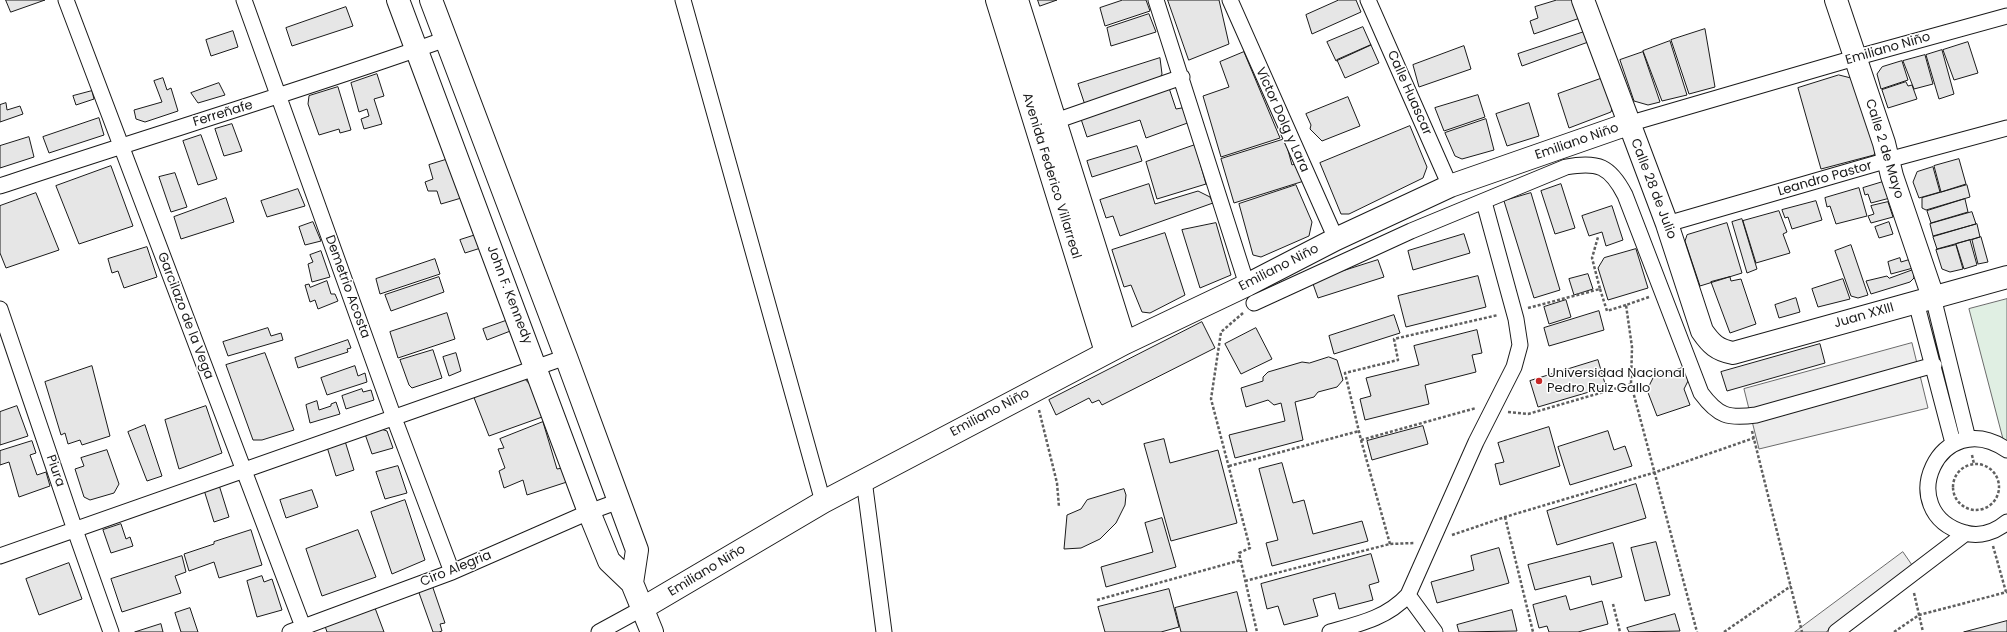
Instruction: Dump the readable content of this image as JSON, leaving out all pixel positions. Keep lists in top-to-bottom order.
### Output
{
  "streets": {
    "street": [
      "Emiliano Niño",
      "Calle Huascar",
      "Ferreñafe",
      "Víctor Dolg y Lara",
      "Calle 2 de Mayo",
      "Avenida Federico Villarreal",
      "Leandro Pastor",
      "Calle 28 de Julio",
      "Demetrio Acosta",
      "John F. Kennedy",
      "Garcilazo de la Vega",
      "Juan XXIII",
      "Piura",
      "Ciro Alegria"
    ]
  },
  "crossings": [
    ["Emiliano Niño", "Calle Huascar"],
    ["Emiliano Niño", "Víctor Dolg y Lara"],
    ["Emiliano Niño", "Calle 2 de Mayo"],
    ["Emiliano Niño", "Avenida Federico Villarreal"],
    ["Emiliano Niño", "Calle 28 de Julio"],
    ["Emiliano Niño", "John F. Kennedy"],
    ["Ferreñafe", "Demetrio Acosta"],
    ["Ferreñafe", "John F. Kennedy"],
    ["Ferreñafe", "Garcilazo de la Vega"],
    ["Calle 2 de Mayo", "Leandro Pastor"],
    ["Calle 2 de Mayo", "Juan XXIII"],
    ["Leandro Pastor", "Calle 28 de Julio"],
    ["Calle 28 de Julio", "Juan XXIII"],
    ["Demetrio Acosta", "Ciro Alegria"],
    ["John F. Kennedy", "Ciro Alegria"],
    ["Garcilazo de la Vega", "Ciro Alegria"]
  ],
  "places": ["Universidad Nacional Pedro Ruiz Gallo"]
}
